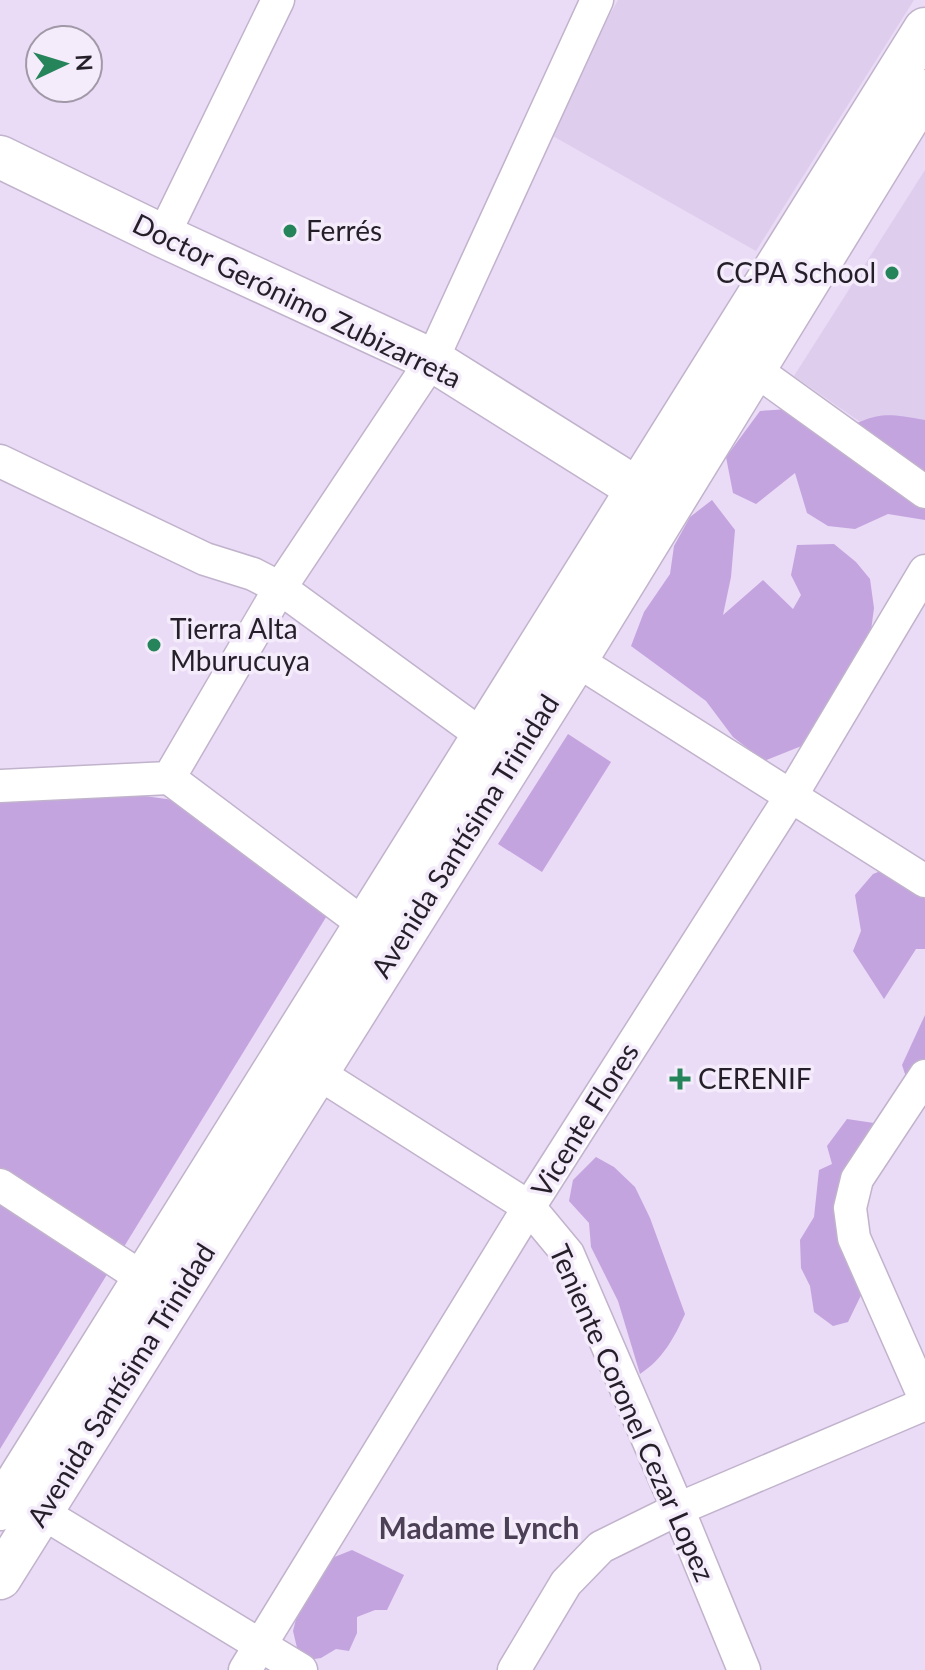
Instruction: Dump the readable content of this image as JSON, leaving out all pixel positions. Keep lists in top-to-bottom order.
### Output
{
  "streets": {
    "main road": ["Doctor Gerónimo Zubizarreta", "Avenida Santísima Trinidad"],
    "street": ["Vicente Flores", "Teniente Coronel Cezar Lopez"]
  },
  "crossings": [
    ["Doctor Gerónimo Zubizarreta", "Avenida Santísima Trinidad"],
    ["Avenida Santísima Trinidad", "Teniente Coronel Cezar Lopez"],
    ["Vicente Flores", "Teniente Coronel Cezar Lopez"]
  ],
  "districts": ["Madame Lynch"],
  "places": {
    "other": ["Ferrés", "CCPA School", "Tierra Alta Mburucuya"],
    "health": ["CERENIF"]
  },
  "north": "right"
}
